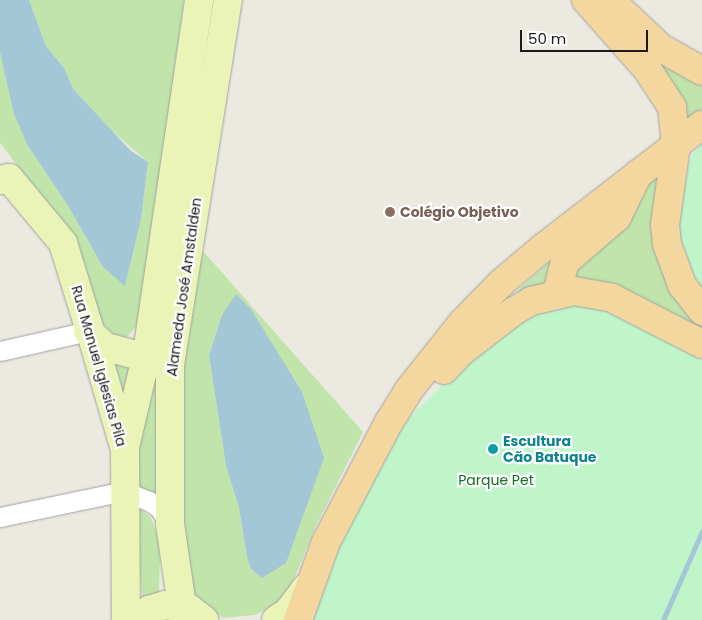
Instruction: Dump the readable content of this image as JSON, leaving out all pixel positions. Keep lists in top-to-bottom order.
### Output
{
  "streets": {
    "street": ["Alameda José Amstalden", "Rua Manuel Iglesias Pila"]
  },
  "crossings": [
    ["Alameda José Amstalden", "Rua Manuel Iglesias Pila"]
  ],
  "parks": ["Parque Pet"],
  "places": ["Colégio Objetivo", "Escultura Cão Batuque"],
  "scale_bar": "50 m"
}
